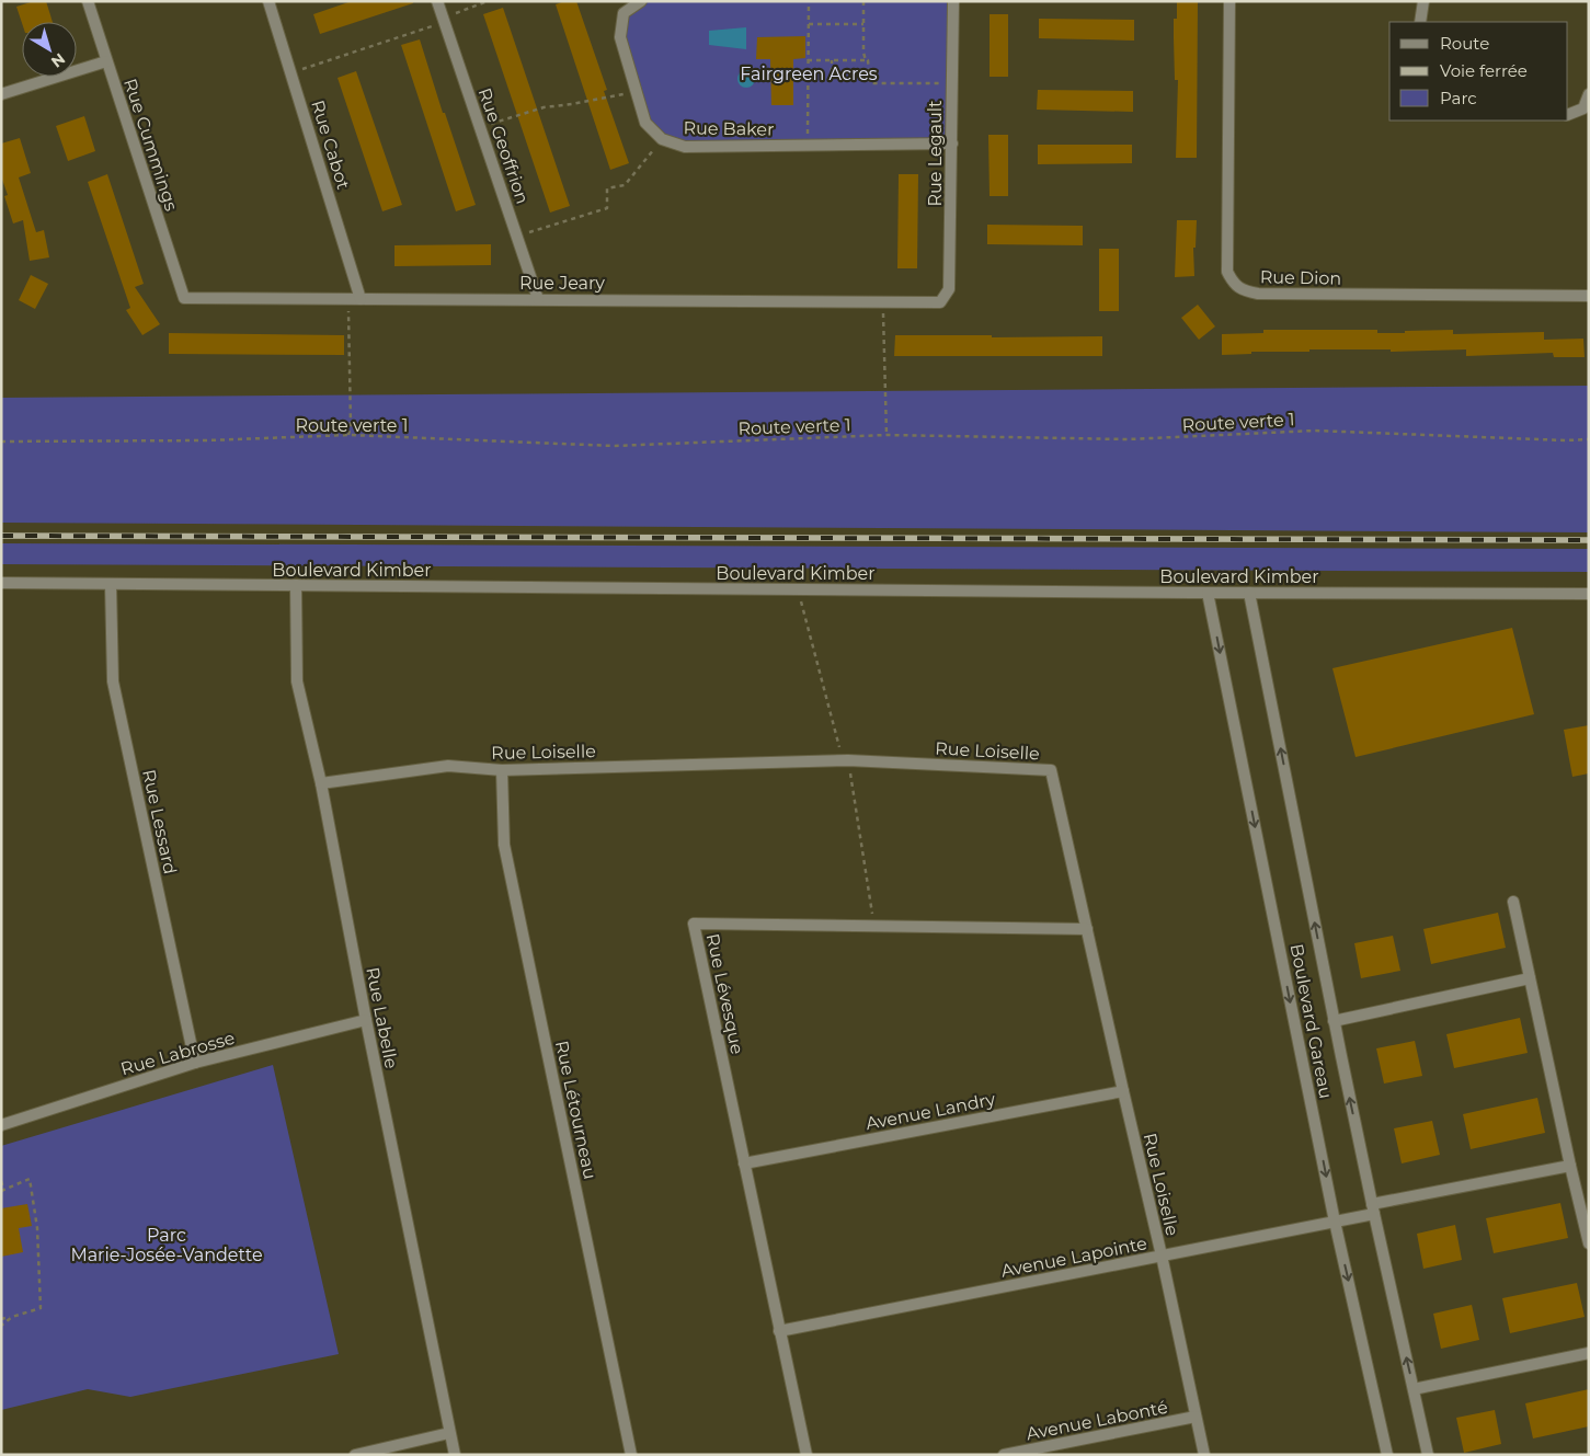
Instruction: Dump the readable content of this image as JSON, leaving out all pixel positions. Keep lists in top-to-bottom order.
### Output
{
  "streets": {
    "street": [
      "Rue Baker",
      "Rue Cummings",
      "Rue Cabot",
      "Rue Geoffrion",
      "Rue Legault",
      "Rue Dion",
      "Rue Jeary",
      "Boulevard Kimber",
      "Rue Loiselle",
      "Rue Lessard",
      "Rue Lévesque",
      "Rue Labelle",
      "Boulevard Gareau",
      "Rue Labrosse",
      "Rue Létourneau",
      "Avenue Landry",
      "Avenue Lapointe",
      "Avenue Labonté"
    ],
    "path": ["Route verte 1"]
  },
  "crossings": [
    ["Rue Baker", "Rue Legault"],
    ["Rue Cummings", "Rue Jeary"],
    ["Rue Cabot", "Rue Jeary"],
    ["Rue Geoffrion", "Rue Jeary"],
    ["Rue Legault", "Rue Jeary"],
    ["Boulevard Kimber", "Rue Lessard"],
    ["Boulevard Kimber", "Rue Labelle"],
    ["Boulevard Kimber", "Boulevard Gareau"],
    ["Rue Loiselle", "Rue Lévesque"],
    ["Rue Loiselle", "Rue Labelle"],
    ["Rue Loiselle", "Rue Létourneau"],
    ["Rue Loiselle", "Avenue Landry"],
    ["Rue Loiselle", "Avenue Lapointe"],
    ["Rue Loiselle", "Avenue Labonté"],
    ["Rue Lessard", "Rue Labrosse"],
    ["Rue Lévesque", "Avenue Landry"],
    ["Rue Lévesque", "Avenue Lapointe"],
    ["Rue Labelle", "Rue Labrosse"],
    ["Boulevard Gareau", "Avenue Lapointe"]
  ],
  "parks": ["Fairgreen Acres", "Parc Marie-Josée-Vandette"],
  "legend": ["Route", "Voie ferrée", "Parc"],
  "north": "bottom right"
}
